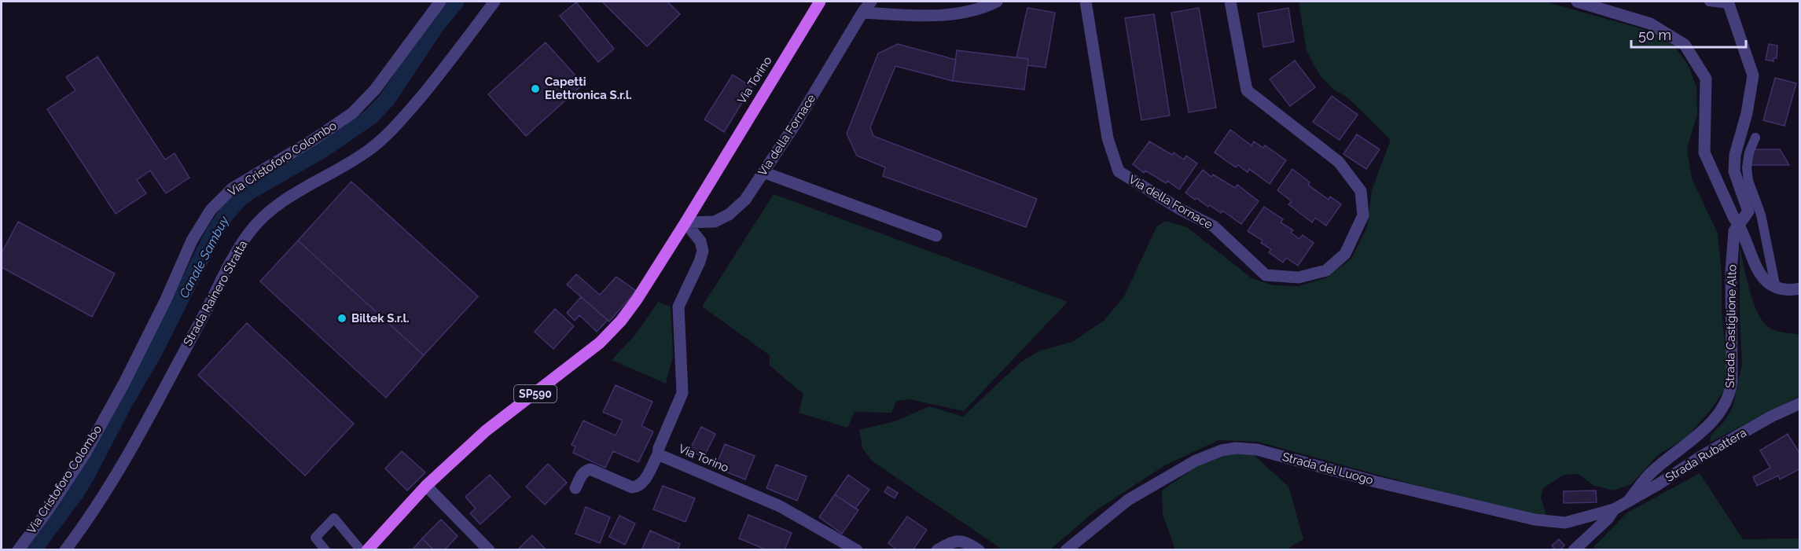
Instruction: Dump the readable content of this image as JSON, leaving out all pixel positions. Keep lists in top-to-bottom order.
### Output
{
  "streets": {
    "main road": ["Via Torino", "SP590"],
    "street": [
      "Via della Fornace",
      "Via Cristoforo Colombo",
      "Strada Rainero Stratta",
      "Strada Castiglione Alto",
      "Strada Rubattera",
      "Strada del Luogo"
    ]
  },
  "crossings": [
    ["Via Torino", "Via della Fornace"],
    ["Strada Castiglione Alto", "Strada Rubattera"],
    ["Strada Rubattera", "Strada del Luogo"]
  ],
  "water": ["Canale Sambuy"],
  "places": ["Capetti Elettronica S.r.l.", "Biltek S.r.l."],
  "scale_bar": "50 m"
}
